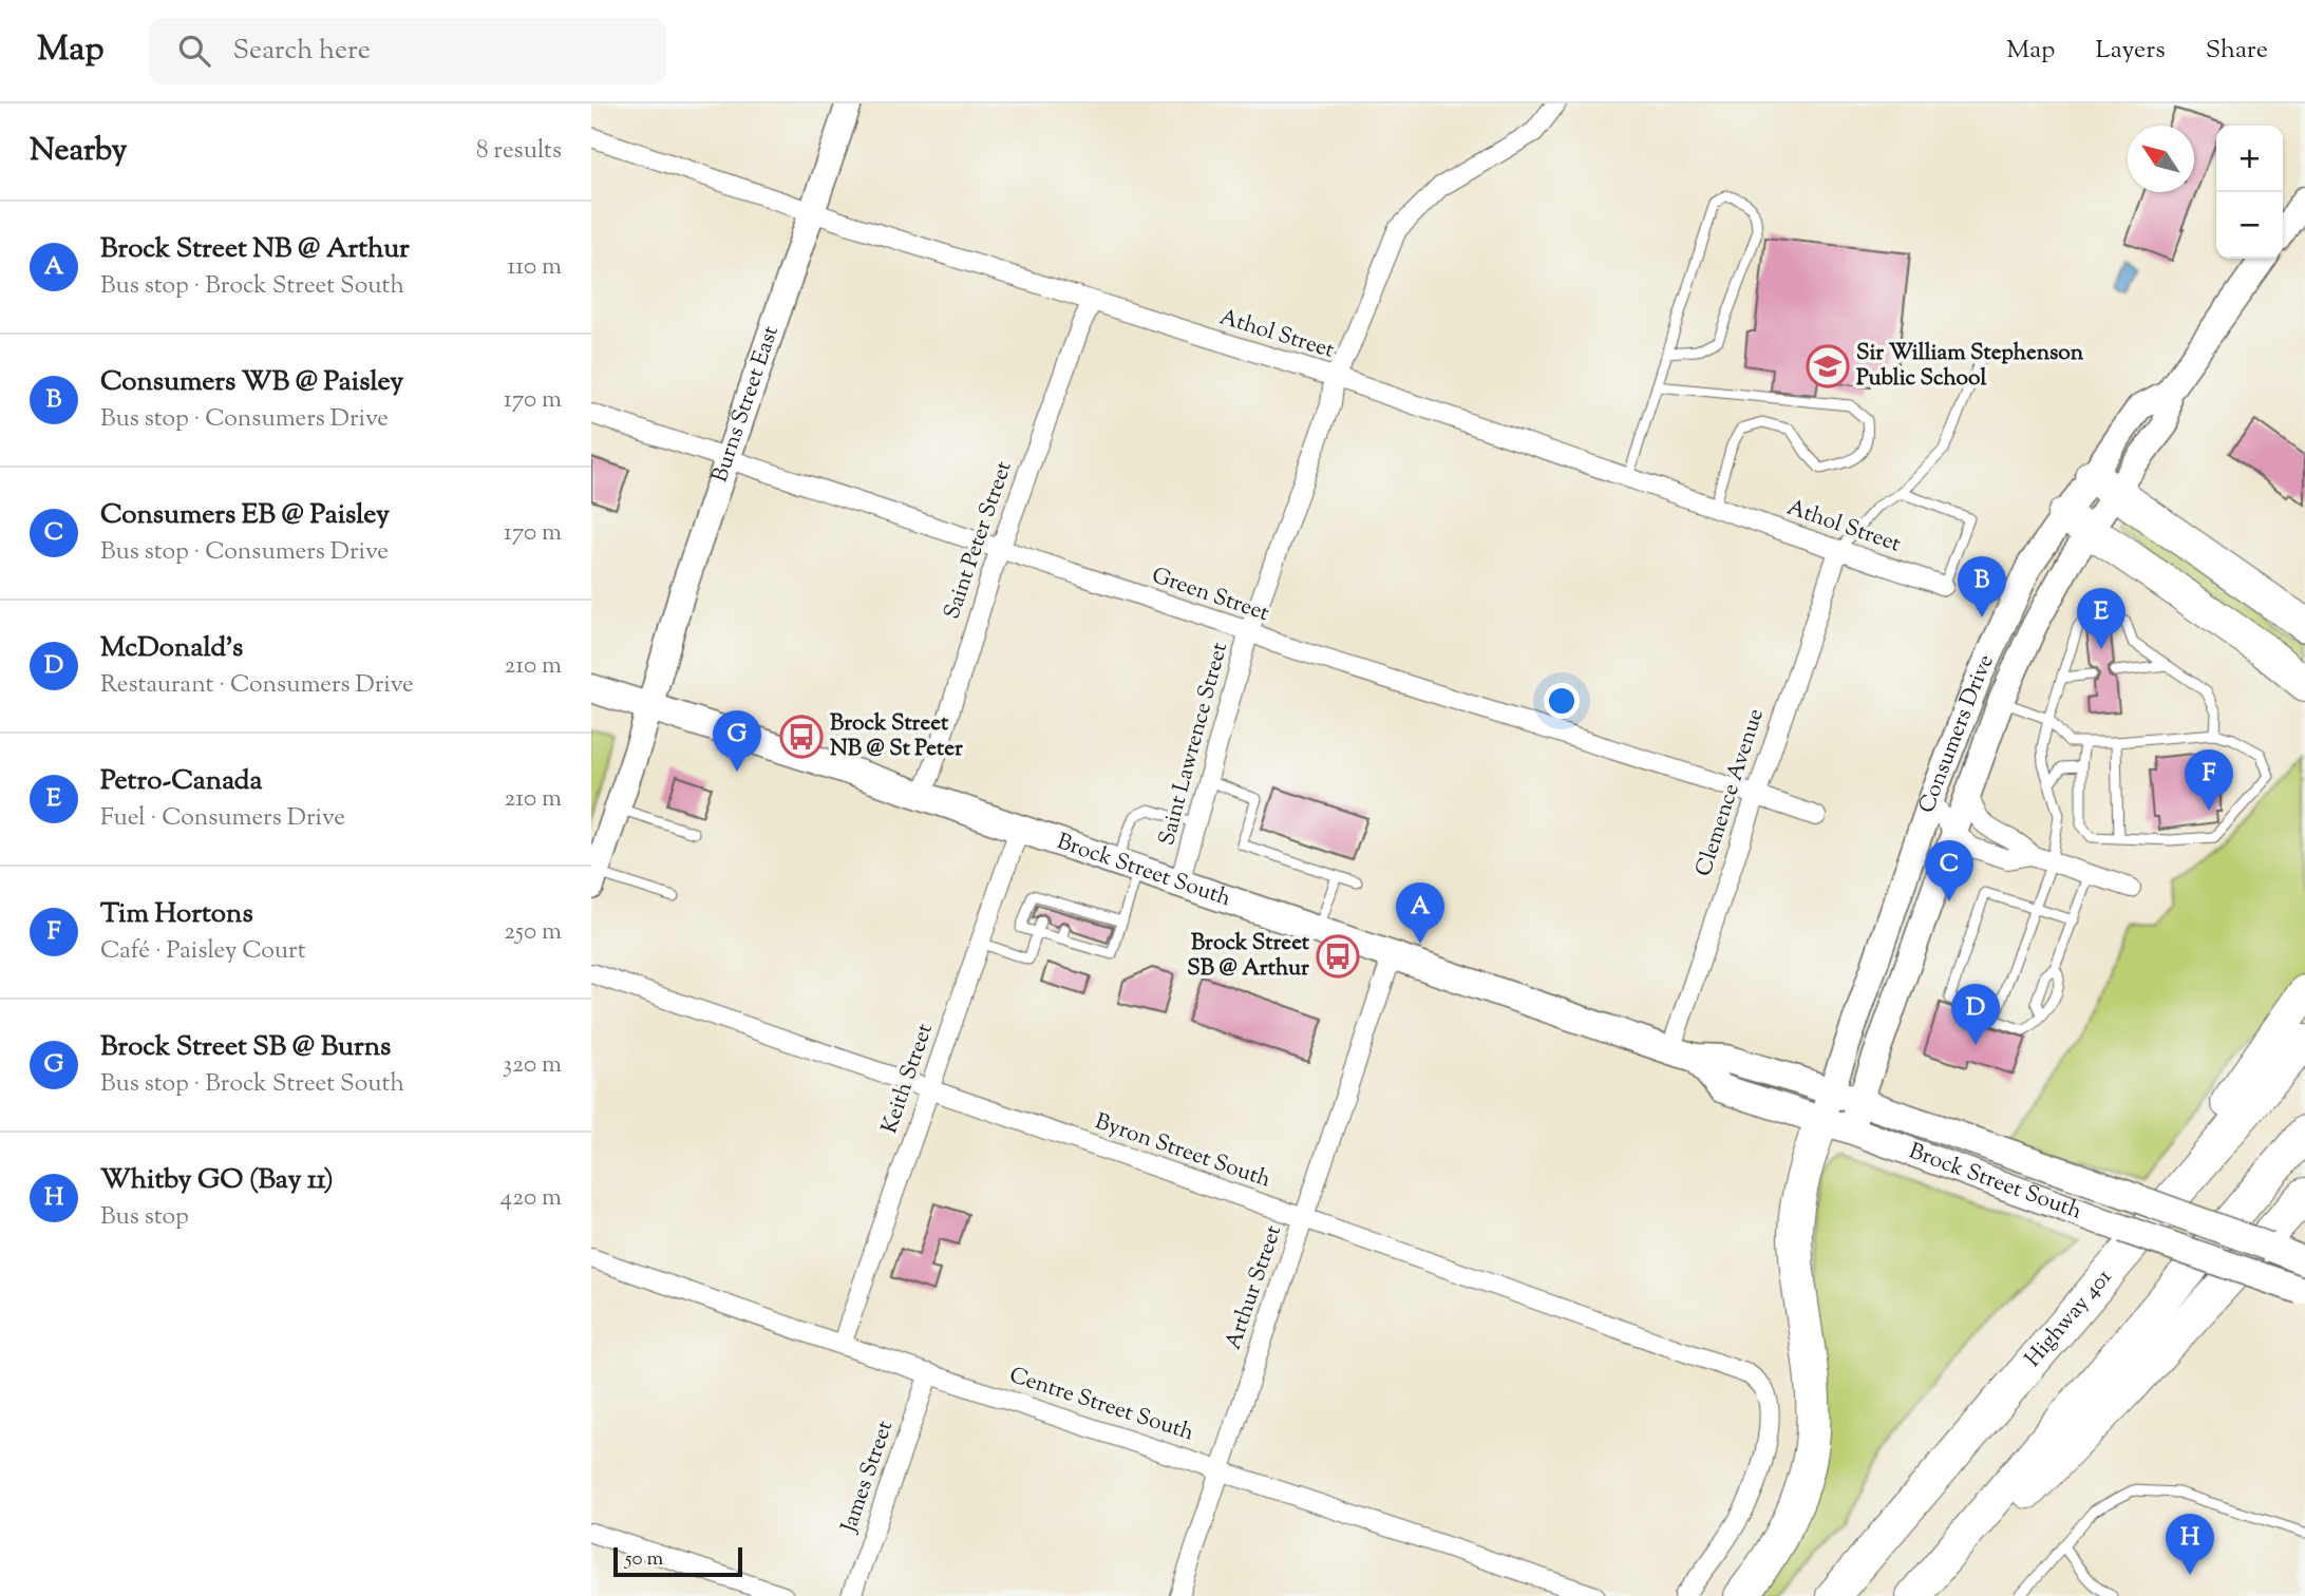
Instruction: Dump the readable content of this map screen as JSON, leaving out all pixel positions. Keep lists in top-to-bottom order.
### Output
{
  "streets": {
    "highway": ["Highway 401"],
    "main road": ["Burns Street East", "Consumers Drive", "Brock Street South"],
    "street": [
      "Athol Street",
      "Saint Peter Street",
      "Green Street",
      "Saint Lawrence Street",
      "Clemence Avenue",
      "Keith Street",
      "Byron Street South",
      "Arthur Street",
      "Centre Street South",
      "James Street"
    ]
  },
  "crossings": [
    ["Athol Street", "Burns Street East"],
    ["Athol Street", "Saint Peter Street"],
    ["Athol Street", "Saint Lawrence Street"],
    ["Athol Street", "Clemence Avenue"],
    ["Burns Street East", "Green Street"],
    ["Burns Street East", "Brock Street South"],
    ["Saint Peter Street", "Green Street"],
    ["Saint Peter Street", "Brock Street South"],
    ["Green Street", "Saint Lawrence Street"],
    ["Green Street", "Clemence Avenue"],
    ["Consumers Drive", "Brock Street South"],
    ["Saint Lawrence Street", "Brock Street South"],
    ["Clemence Avenue", "Brock Street South"],
    ["Brock Street South", "Keith Street"],
    ["Brock Street South", "Arthur Street"],
    ["Keith Street", "Byron Street South"],
    ["Keith Street", "Centre Street South"],
    ["Byron Street South", "Arthur Street"],
    ["Arthur Street", "Centre Street South"],
    ["Centre Street South", "James Street"]
  ],
  "places": {
    "school or university": ["Sir William Stephenson Public School"],
    "bus stop": ["Brock Street NB @ St Peter", "Brock Street SB @ Arthur"]
  },
  "scale_bar": "50 m",
  "north": "top left",
  "page": {
    "header": "Map",
    "search": "Search here",
    "nav": ["Map", "Layers", "Share"],
    "heading": ["Nearby", "8 results"],
    "map_buttons": ["+", "−"],
    "list": [
      {
        "mark": "A",
        "name": "Brock Street NB @ Arthur",
        "note": "Bus stop · Brock Street South",
        "value": "110 m"
      },
      {
        "mark": "B",
        "name": "Consumers WB @ Paisley",
        "note": "Bus stop · Consumers Drive",
        "value": "170 m"
      },
      {
        "mark": "C",
        "name": "Consumers EB @ Paisley",
        "note": "Bus stop · Consumers Drive",
        "value": "170 m"
      },
      {
        "mark": "D",
        "name": "McDonald's",
        "note": "Restaurant · Consumers Drive",
        "value": "210 m"
      },
      {
        "mark": "E",
        "name": "Petro-Canada",
        "note": "Fuel · Consumers Drive",
        "value": "210 m"
      },
      {
        "mark": "F",
        "name": "Tim Hortons",
        "note": "Café · Paisley Court",
        "value": "250 m"
      },
      {
        "mark": "G",
        "name": "Brock Street SB @ Burns",
        "note": "Bus stop · Brock Street South",
        "value": "320 m"
      },
      {
        "mark": "H",
        "name": "Whitby GO (Bay 11)",
        "note": "Bus stop",
        "value": "420 m"
      }
    ],
    "pins": [
      "B",
      "E",
      "G",
      "F",
      "C",
      "A",
      "D",
      "H"
    ],
    "scale": "50 m"
  }
}
